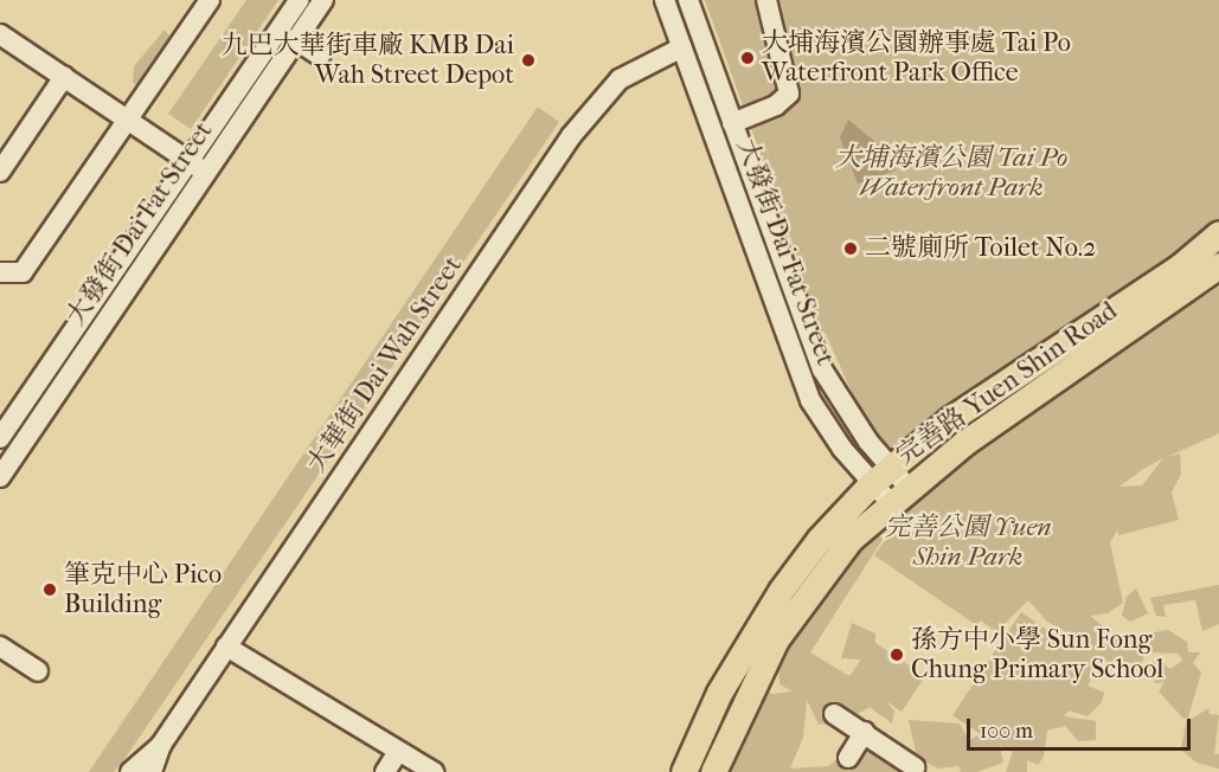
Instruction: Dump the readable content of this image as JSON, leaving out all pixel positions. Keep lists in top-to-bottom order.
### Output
{
  "streets": {
    "main road": ["完善路 Yuen Shin Road"],
    "street": ["大發街 Dai Fat Street", "大華街 Dai Wah Street"]
  },
  "crossings": [
    ["大發街 Dai Fat Street", "大華街 Dai Wah Street"],
    ["大發街 Dai Fat Street", "完善路 Yuen Shin Road"]
  ],
  "parks": ["大埔海濱公園 Tai Po Waterfront Park", "完善公園 Yuen Shin Park"],
  "places": [
    "大埔海濱公園辦事處 Tai Po Waterfront Park Office",
    "九巴大華街車廠 KMB Dai Wah Street Depot",
    "二號廁所 Toilet No.2",
    "筆克中心 Pico Building",
    "孫方中小學 Sun Fong Chung Primary School"
  ],
  "scale_bar": "100 m"
}
